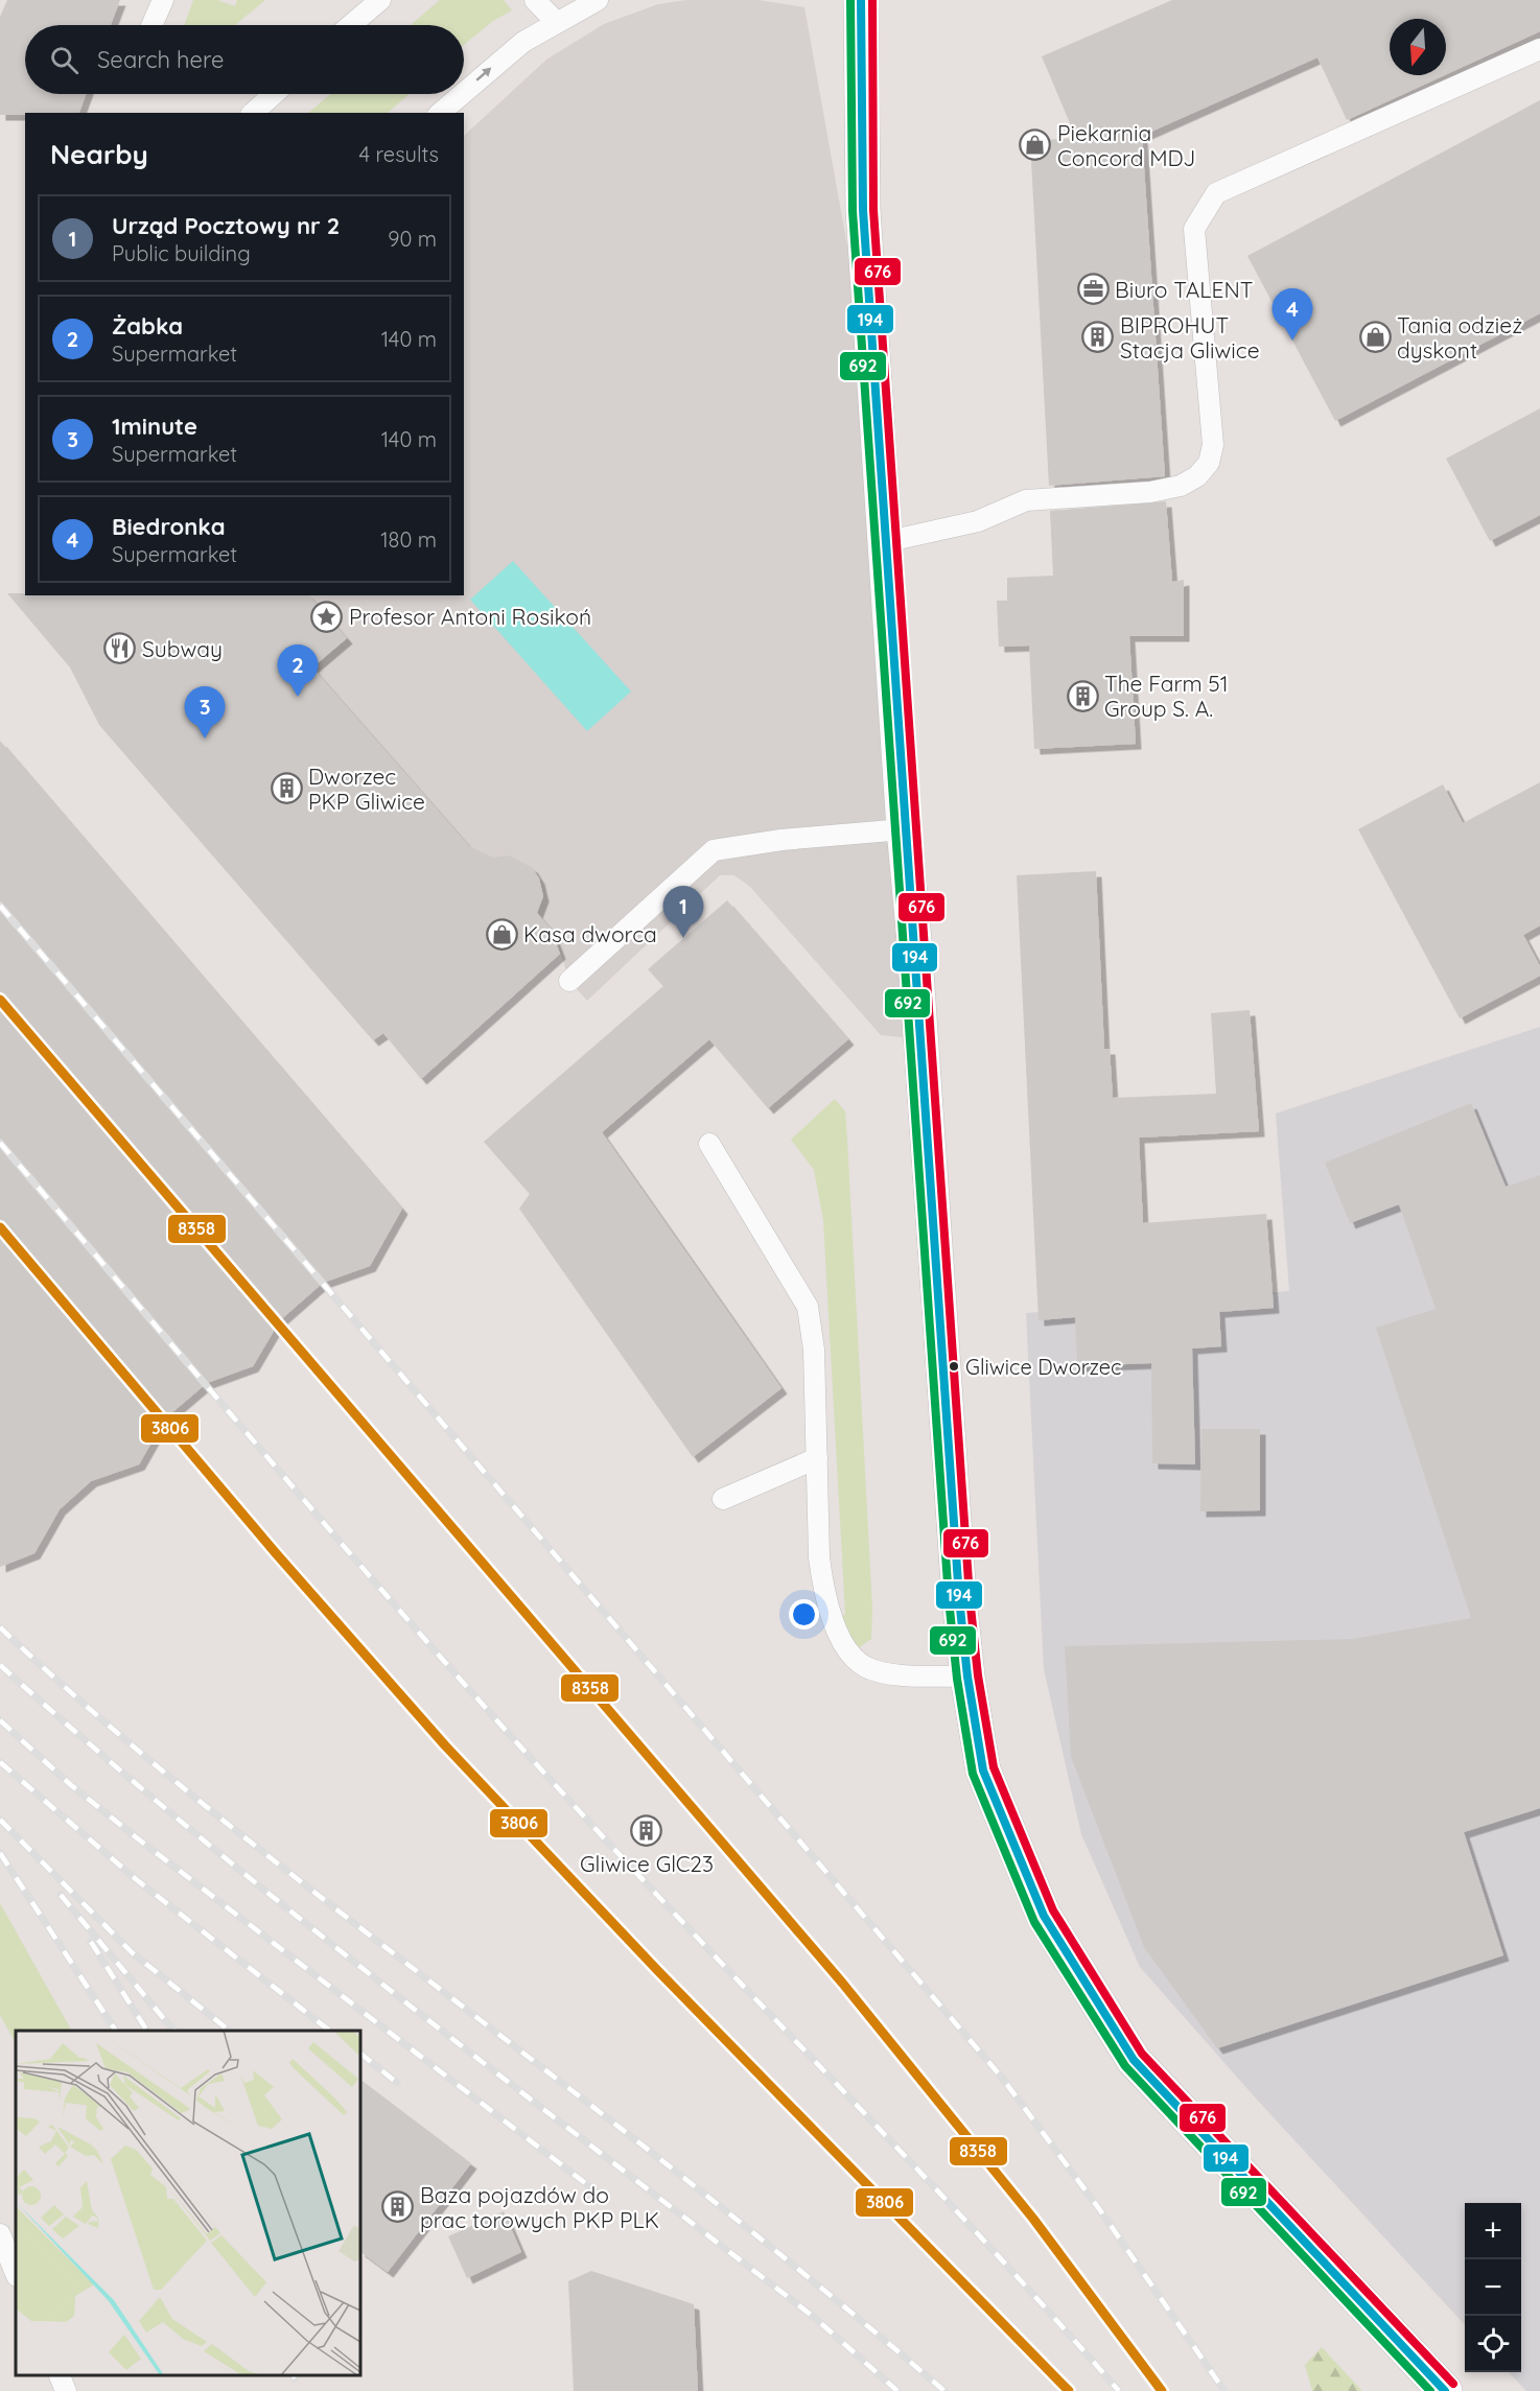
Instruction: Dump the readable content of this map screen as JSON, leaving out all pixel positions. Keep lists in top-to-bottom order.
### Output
{
  "places": {
    "shop": ["Piekarnia Concord MDJ", "Tania odzież dyskont", "Kasa dworca"],
    "office": ["Biuro TALENT"],
    "building": [
      "BIPROHUT Stacja Gliwice",
      "The Farm 51 Group S. A.",
      "Dworzec PKP Gliwice",
      "Gliwice GlC23",
      "Baza pojazdów do prac torowych PKP PLK"
    ],
    "place": ["Profesor Antoni Rosikoń"],
    "restaurant": ["Subway"],
    "other": ["Gliwice Dworzec"]
  },
  "lines": [
    "transit line 194",
    "transit line 692",
    "transit line 676",
    "transit line 8358",
    "transit line 3806"
  ],
  "north": "bottom",
  "page": {
    "search": "Search here",
    "heading": ["Nearby", "4 results"],
    "list": [
      {
        "mark": "1",
        "name": "Urząd Pocztowy nr 2",
        "note": "Public building",
        "value": "90 m"
      },
      {
        "mark": "2",
        "name": "Żabka",
        "note": "Supermarket",
        "value": "140 m"
      },
      {
        "mark": "3",
        "name": "1minute",
        "note": "Supermarket",
        "value": "140 m"
      },
      {
        "mark": "4",
        "name": "Biedronka",
        "note": "Supermarket",
        "value": "180 m"
      }
    ],
    "pins": [
      "4",
      "2",
      "3",
      "1"
    ],
    "map_buttons": ["+", "−"]
  }
}
